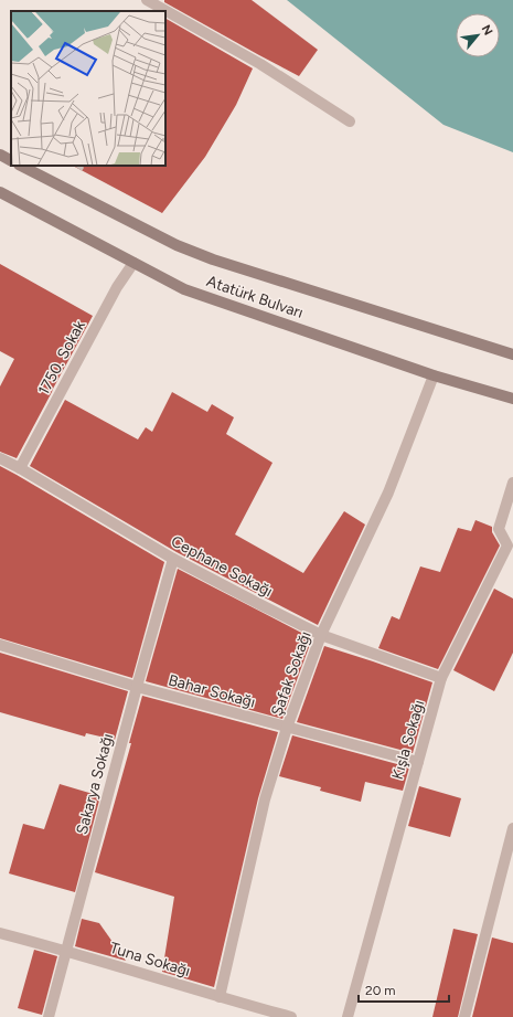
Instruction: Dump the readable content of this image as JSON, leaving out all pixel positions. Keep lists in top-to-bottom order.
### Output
{
  "streets": {
    "main road": ["Atatürk Bulvarı"],
    "street": [
      "1750. Sokak",
      "Cephane Sokağı",
      "Şafak Sokağı",
      "Bahar Sokağı",
      "Kışla Sokağı",
      "Sakarya Sokağı",
      "Tuna Sokağı"
    ]
  },
  "crossings": [
    ["Atatürk Bulvarı", "1750. Sokak"],
    ["Atatürk Bulvarı", "Şafak Sokağı"],
    ["1750. Sokak", "Cephane Sokağı"],
    ["Cephane Sokağı", "Şafak Sokağı"],
    ["Cephane Sokağı", "Kışla Sokağı"],
    ["Cephane Sokağı", "Sakarya Sokağı"],
    ["Şafak Sokağı", "Bahar Sokağı"],
    ["Şafak Sokağı", "Tuna Sokağı"],
    ["Bahar Sokağı", "Kışla Sokağı"],
    ["Bahar Sokağı", "Sakarya Sokağı"],
    ["Sakarya Sokağı", "Tuna Sokağı"]
  ],
  "scale_bar": "20 m",
  "north": "top right"
}
